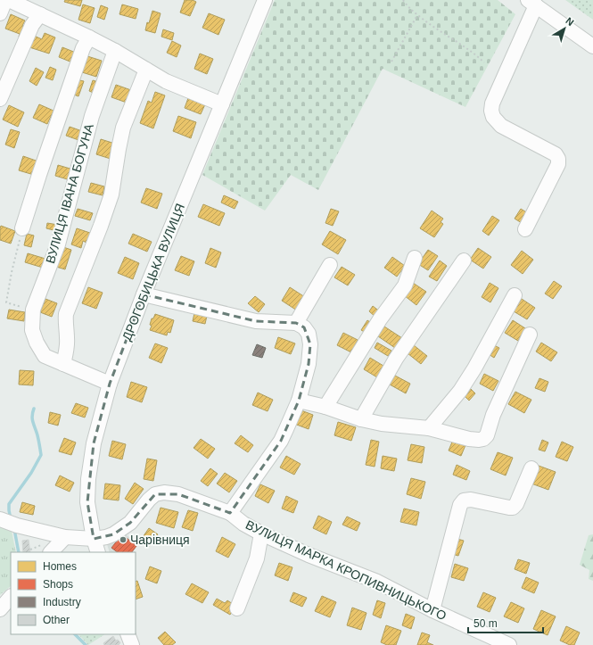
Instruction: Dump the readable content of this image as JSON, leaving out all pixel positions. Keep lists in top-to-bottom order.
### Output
{
  "streets": {
    "street": ["ВУЛИЦЯ ІВАНА БОГУНА", "ДРОГОБИЦЬКА ВУЛИЦЯ", "ВУЛИЦЯ МАРКА КРОПИВНИЦЬКОГО"]
  },
  "crossings": [
    ["ДРОГОБИЦЬКА ВУЛИЦЯ", "ВУЛИЦЯ МАРКА КРОПИВНИЦЬКОГО"]
  ],
  "places": ["Чарівниця"],
  "legend": [
    "Homes",
    "Shops",
    "Industry",
    "Other"
  ],
  "scale_bar": "50 m",
  "north": "top right"
}
